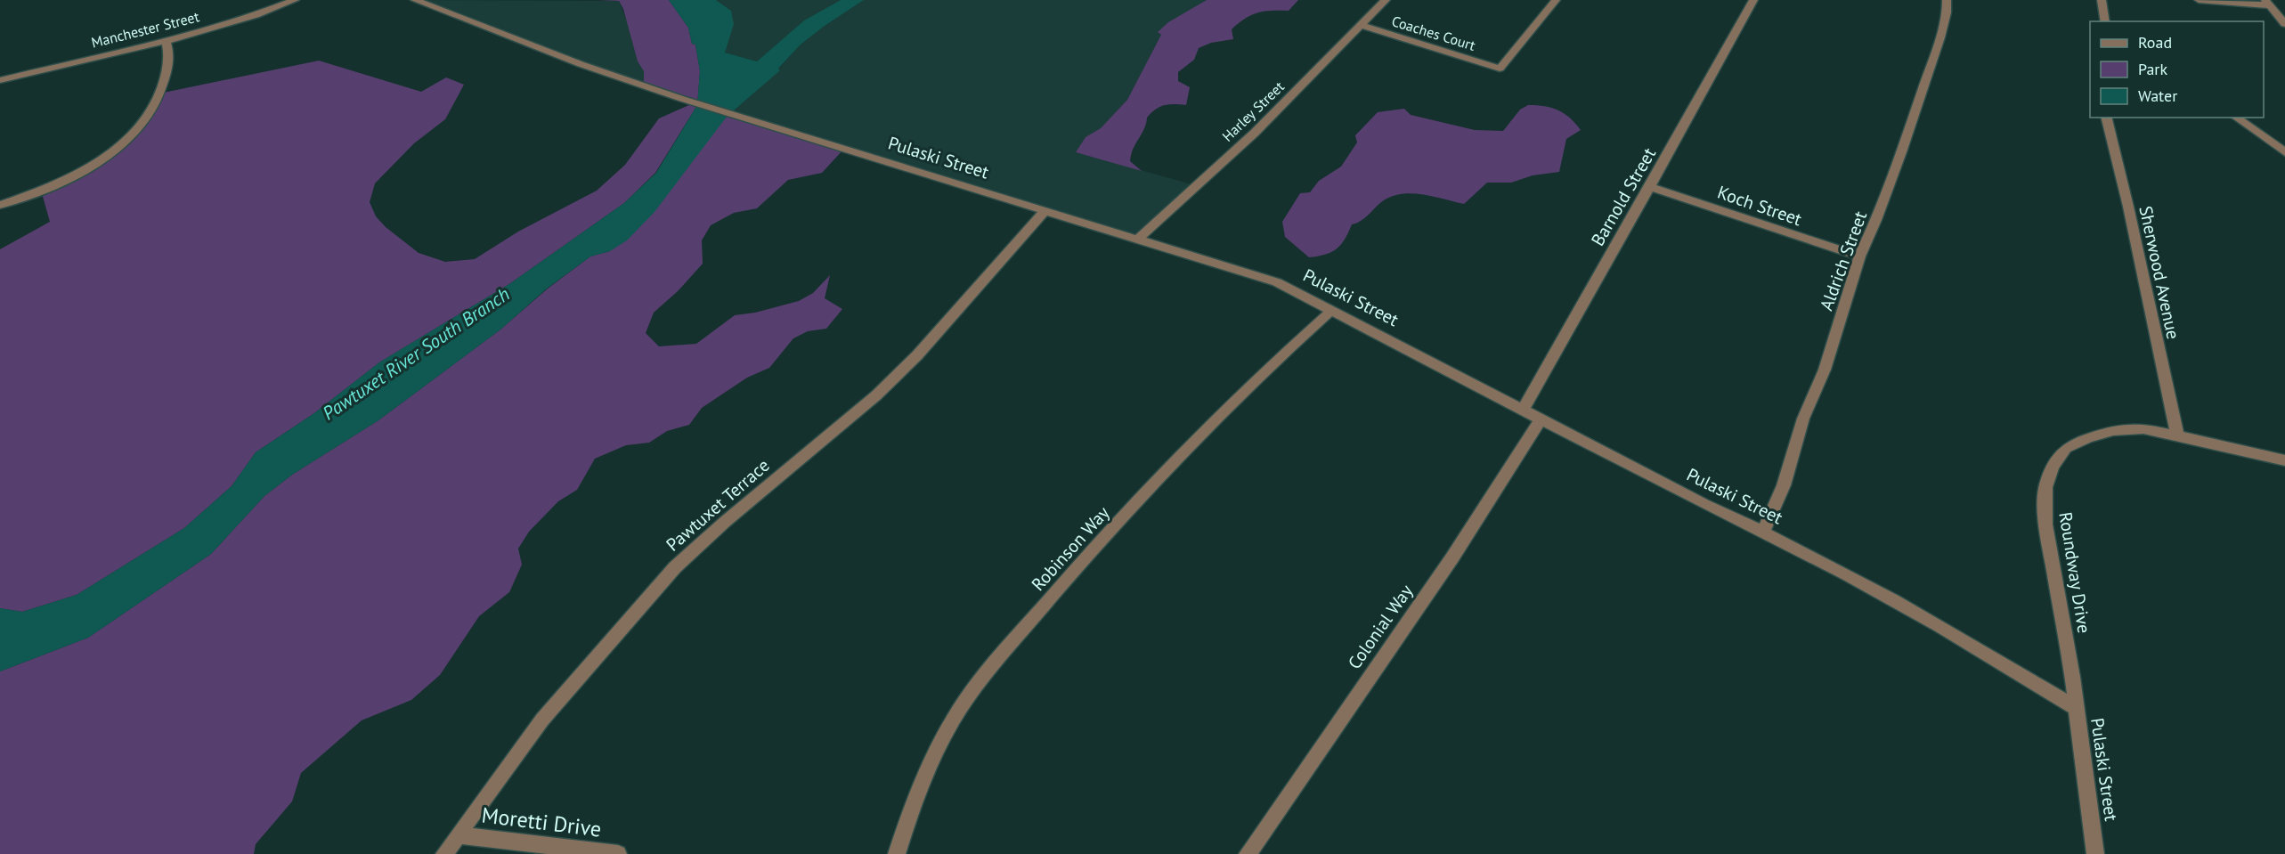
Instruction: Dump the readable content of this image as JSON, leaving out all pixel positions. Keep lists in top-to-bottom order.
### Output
{
  "streets": {
    "street": [
      "Manchester Street",
      "Coaches Court",
      "Harley Street",
      "Pulaski Street",
      "Barnold Street",
      "Koch Street",
      "Aldrich Street",
      "Sherwood Avenue",
      "Pawtuxet Terrace",
      "Robinson Way",
      "Roundway Drive",
      "Colonial Way",
      "Moretti Drive"
    ]
  },
  "crossings": [
    ["Coaches Court", "Harley Street"],
    ["Harley Street", "Pulaski Street"],
    ["Pulaski Street", "Barnold Street"],
    ["Pulaski Street", "Aldrich Street"],
    ["Pulaski Street", "Pawtuxet Terrace"],
    ["Pulaski Street", "Robinson Way"],
    ["Pulaski Street", "Roundway Drive"],
    ["Pulaski Street", "Colonial Way"],
    ["Barnold Street", "Koch Street"],
    ["Koch Street", "Aldrich Street"],
    ["Sherwood Avenue", "Roundway Drive"],
    ["Pawtuxet Terrace", "Moretti Drive"]
  ],
  "water": ["Pawtuxet River South Branch"],
  "legend": ["Road", "Park", "Water"]
}
